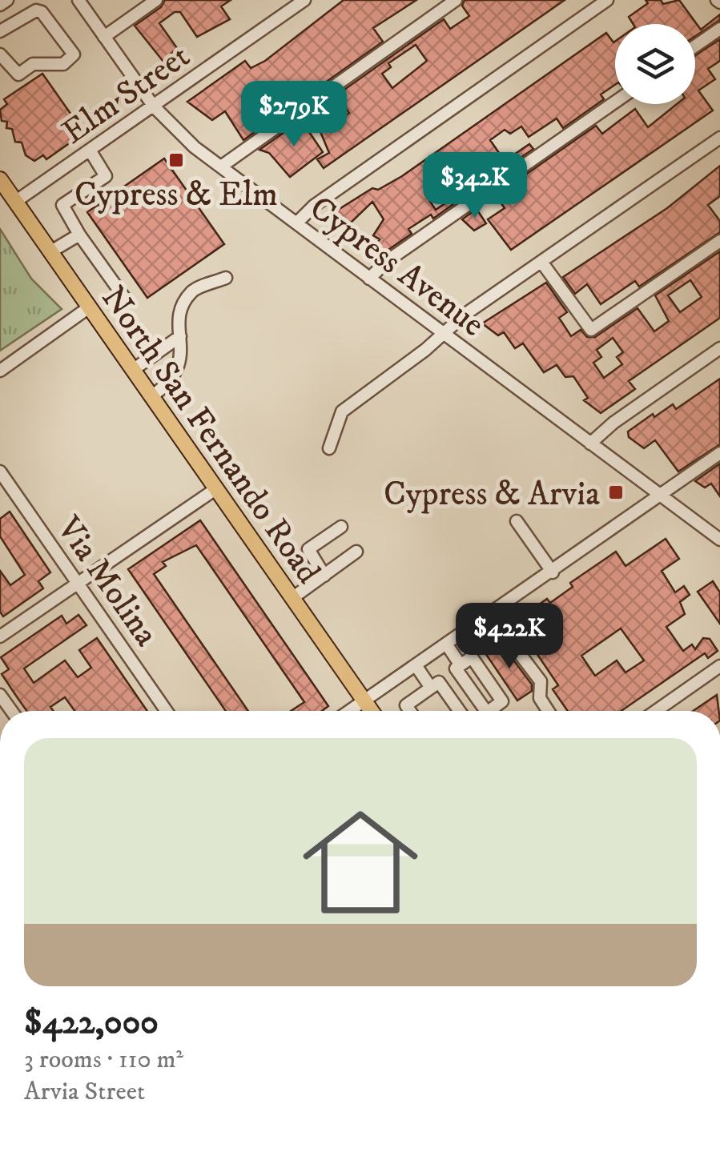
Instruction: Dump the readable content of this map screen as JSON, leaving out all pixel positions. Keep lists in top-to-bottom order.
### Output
{
  "streets": {
    "main road": ["North San Fernando Road"],
    "street": ["Elm Street", "Cypress Avenue", "Via Molina"]
  },
  "crossings": [
    ["Elm Street", "Cypress Avenue"],
    ["Elm Street", "North San Fernando Road"]
  ],
  "places": {
    "transit": ["Cypress & Elm", "Cypress & Arvia"]
  },
  "page": {
    "price": ["$279K", "$342K", "$422K"],
    "list": [
      {
        "name": "$422,000",
        "note": "3 rooms · 110 m² · Arvia Street"
      }
    ]
  }
}
